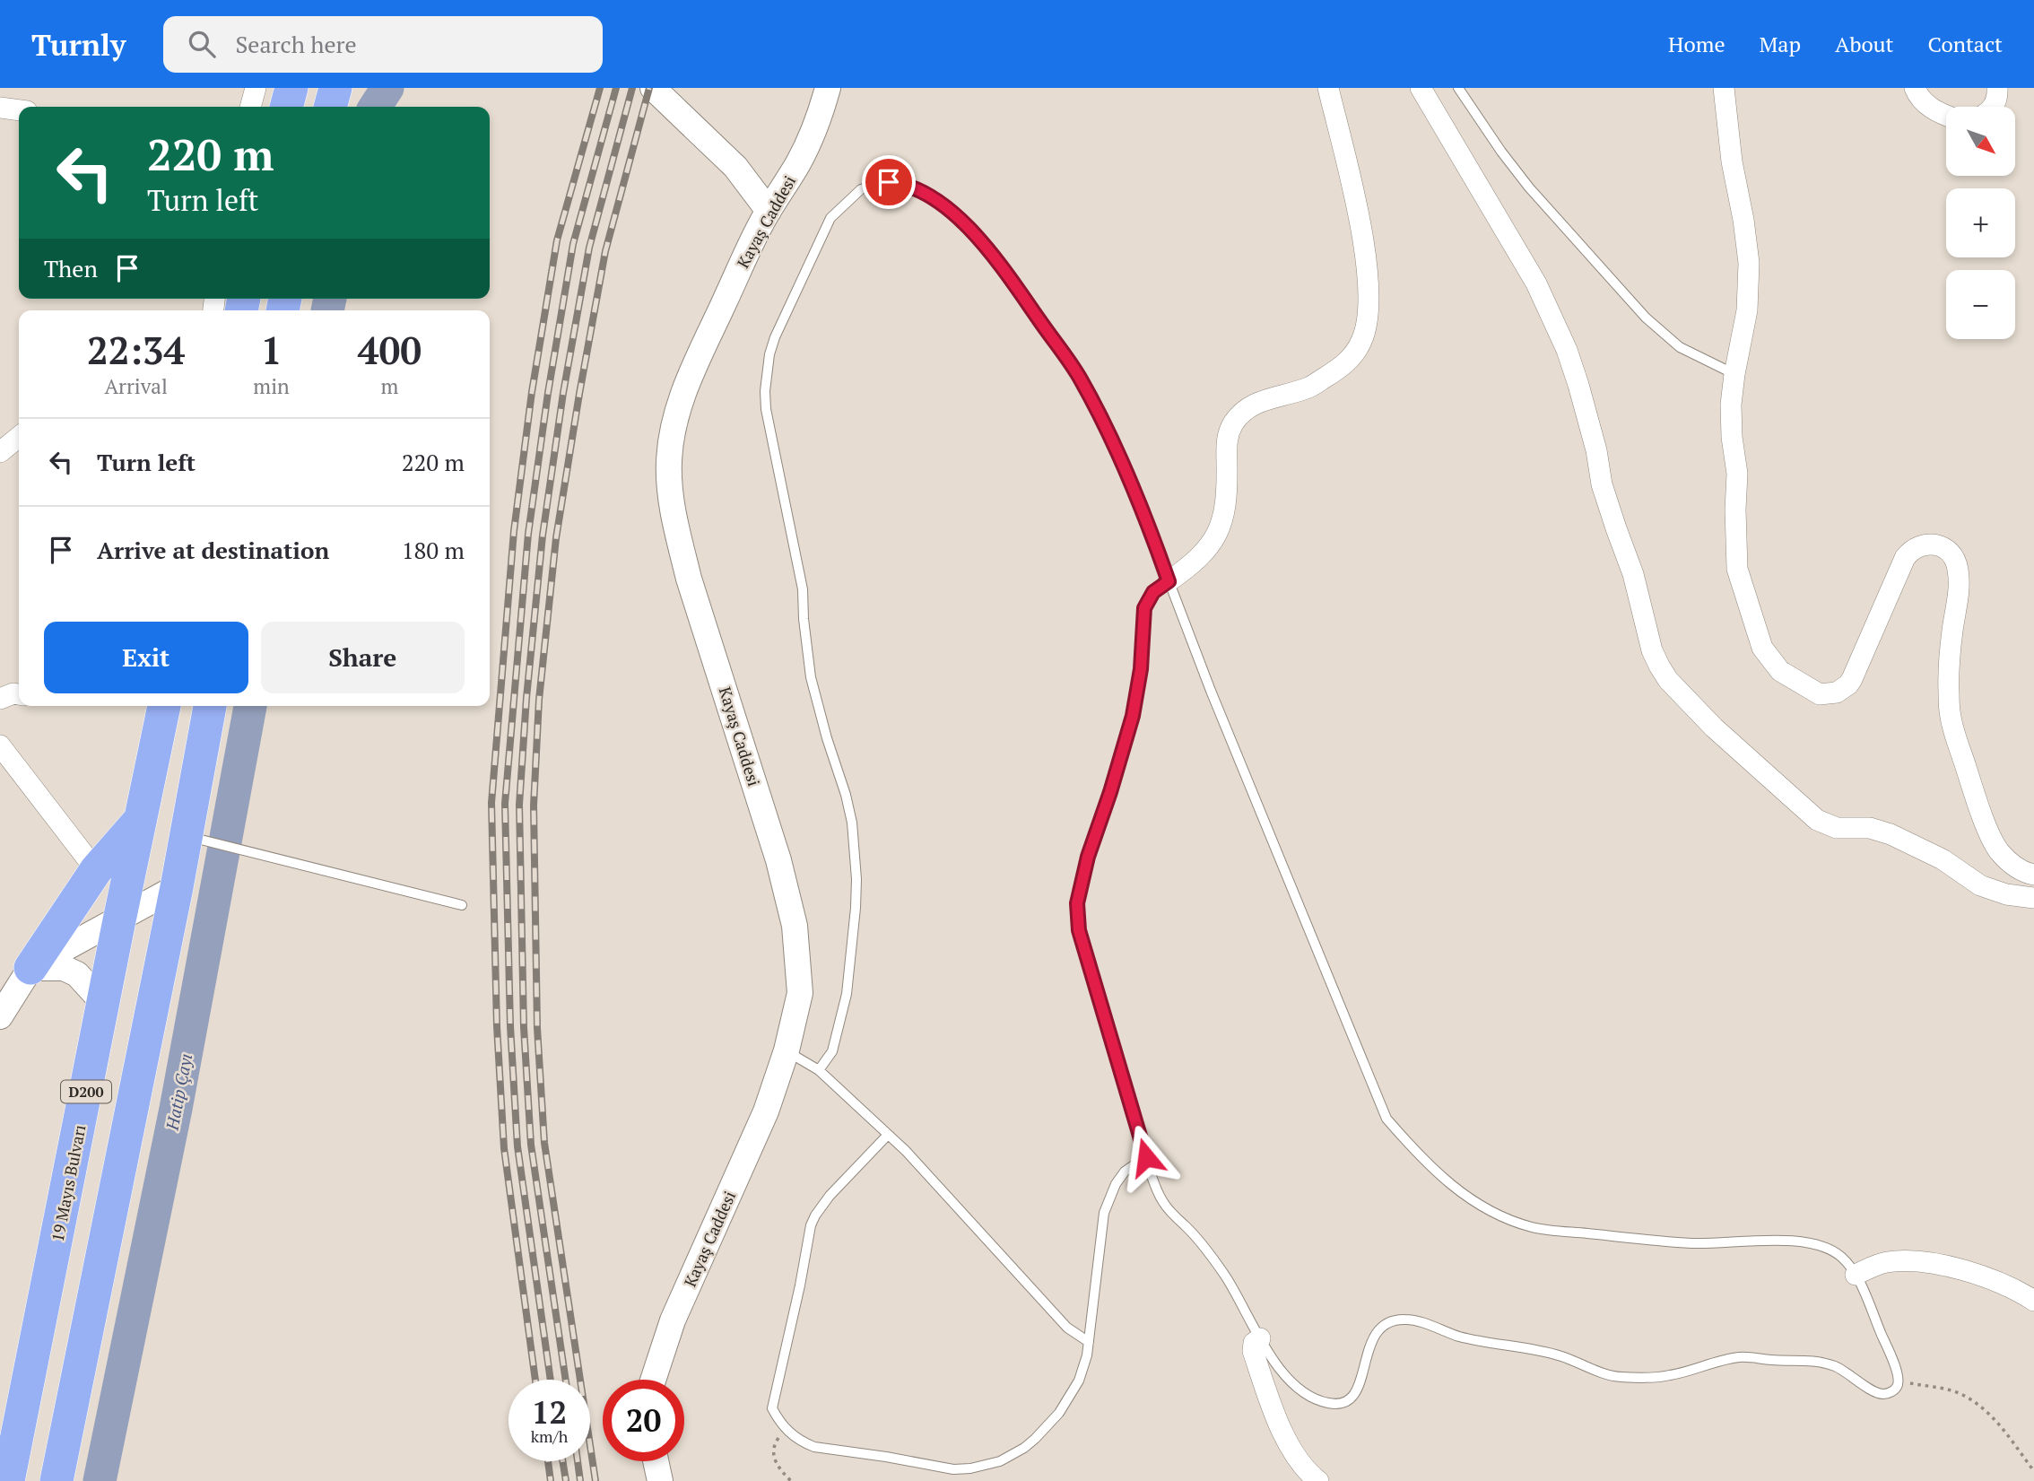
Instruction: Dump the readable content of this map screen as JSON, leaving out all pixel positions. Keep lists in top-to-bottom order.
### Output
{
  "streets": {
    "highway": ["D200", "19 Mayıs Bulvarı"],
    "street": ["Kayaş Caddesi"]
  },
  "water": ["Hatip Çayı"],
  "north": "bottom right",
  "page": {
    "header": "Turnly",
    "search": "Search here",
    "nav": [
      "Home",
      "Map",
      "About",
      "Contact"
    ],
    "map_buttons": ["+", "−"],
    "turn": ["220 m", "Turn left"],
    "then": "Then",
    "eta": [
      "22:34",
      "Arrival",
      "1",
      "min",
      "400",
      "m"
    ],
    "list": [
      {
        "name": "Turn left",
        "value": "220 m"
      },
      {
        "name": "Arrive at destination",
        "value": "180 m"
      }
    ],
    "buttons": ["Exit", "Share"],
    "speed": "12 km/h",
    "limit": "20"
  }
}
